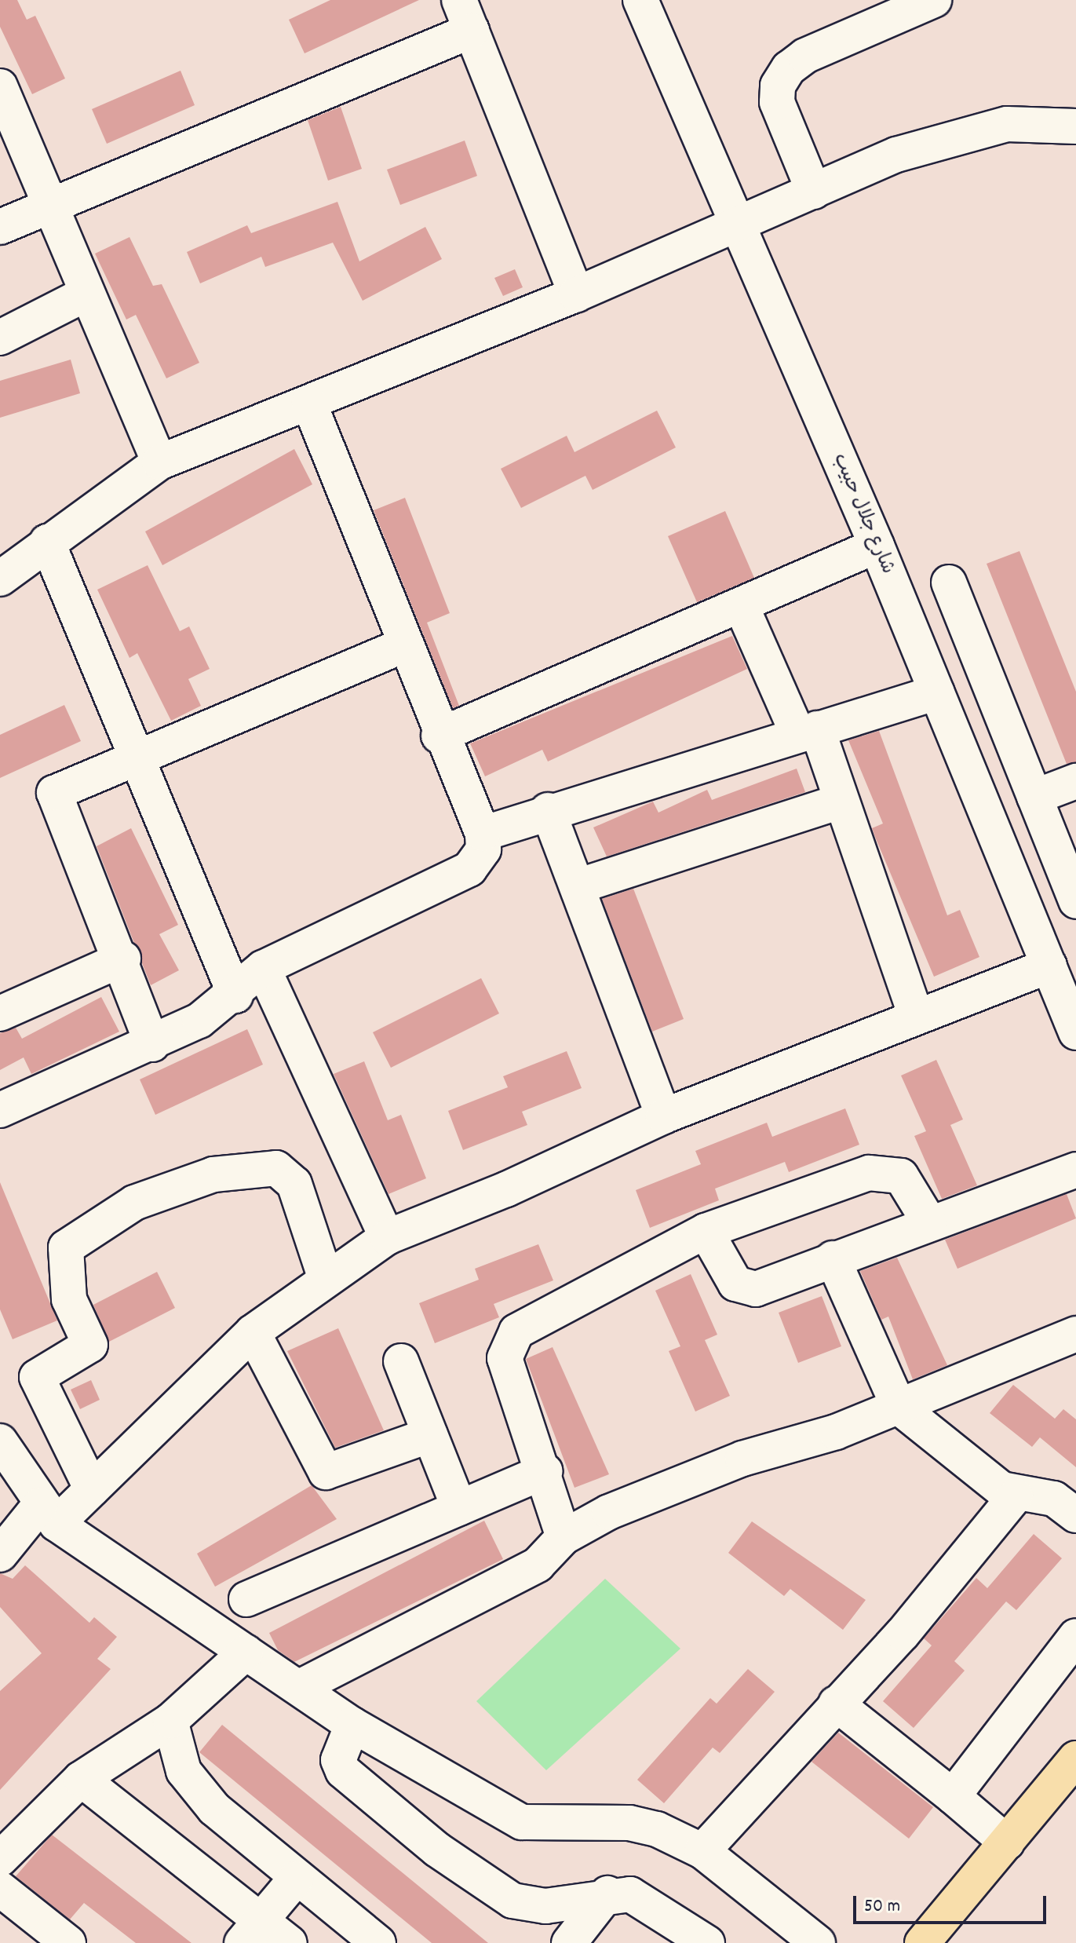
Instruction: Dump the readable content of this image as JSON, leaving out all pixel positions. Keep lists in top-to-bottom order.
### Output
{
  "streets": {
    "street": ["شارع جلال حبيب"]
  },
  "scale_bar": "50 m"
}
